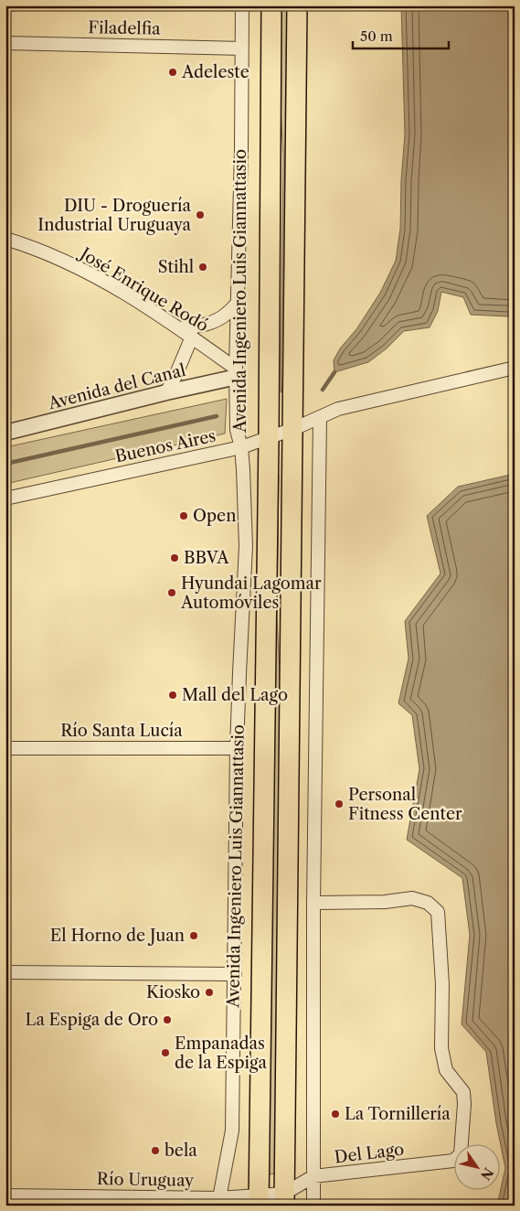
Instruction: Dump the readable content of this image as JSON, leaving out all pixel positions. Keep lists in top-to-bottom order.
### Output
{
  "streets": {
    "main road": ["Avenida Ingeniero Luis Giannattasio"],
    "street": [
      "Filadelfia",
      "José Enrique Rodó",
      "Avenida del Canal",
      "Buenos Aires",
      "Río Santa Lucía",
      "Del Lago",
      "Río Uruguay"
    ]
  },
  "crossings": [
    ["Filadelfia", "Avenida Ingeniero Luis Giannattasio"],
    ["José Enrique Rodó", "Avenida Ingeniero Luis Giannattasio"],
    ["José Enrique Rodó", "Avenida del Canal"],
    ["Avenida Ingeniero Luis Giannattasio", "Avenida del Canal"],
    ["Avenida Ingeniero Luis Giannattasio", "Buenos Aires"],
    ["Avenida Ingeniero Luis Giannattasio", "Río Santa Lucía"],
    ["Avenida Ingeniero Luis Giannattasio", "Río Uruguay"],
    ["Del Lago", "Río Uruguay"]
  ],
  "places": [
    "Adeleste",
    "DIU - Droguería Industrial Uruguaya",
    "Stihl",
    "Open",
    "BBVA",
    "Hyundai Lagomar Automóviles",
    "Mall del Lago",
    "Personal Fitness Center",
    "El Horno de Juan",
    "Kiosko",
    "La Espiga de Oro",
    "Empanadas de la Espiga",
    "La Tornillería",
    "bela"
  ],
  "scale_bar": "50 m",
  "north": "bottom right"
}
